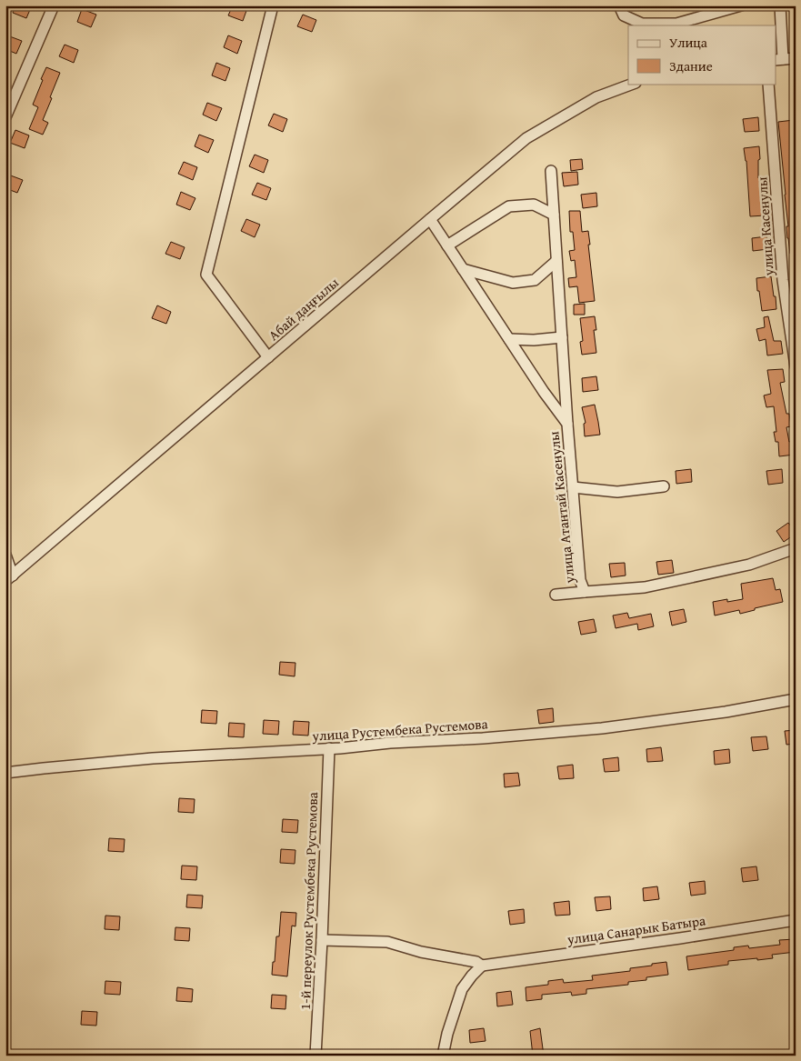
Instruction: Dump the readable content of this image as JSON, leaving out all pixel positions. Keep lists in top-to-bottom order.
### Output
{
  "streets": {
    "street": [
      "улица Касенулы",
      "Абай даңғылы",
      "улица Атантай Касенулы",
      "улица Рустембека Рустемова",
      "1-й переулок Рустембека Рустемова",
      "улица Санарык Батыра"
    ]
  },
  "crossings": [
    ["Абай даңғылы", "улица Атантай Касенулы"],
    ["улица Рустембека Рустемова", "1-й переулок Рустембека Рустемова"]
  ],
  "legend": ["Улица", "Здание"]
}
